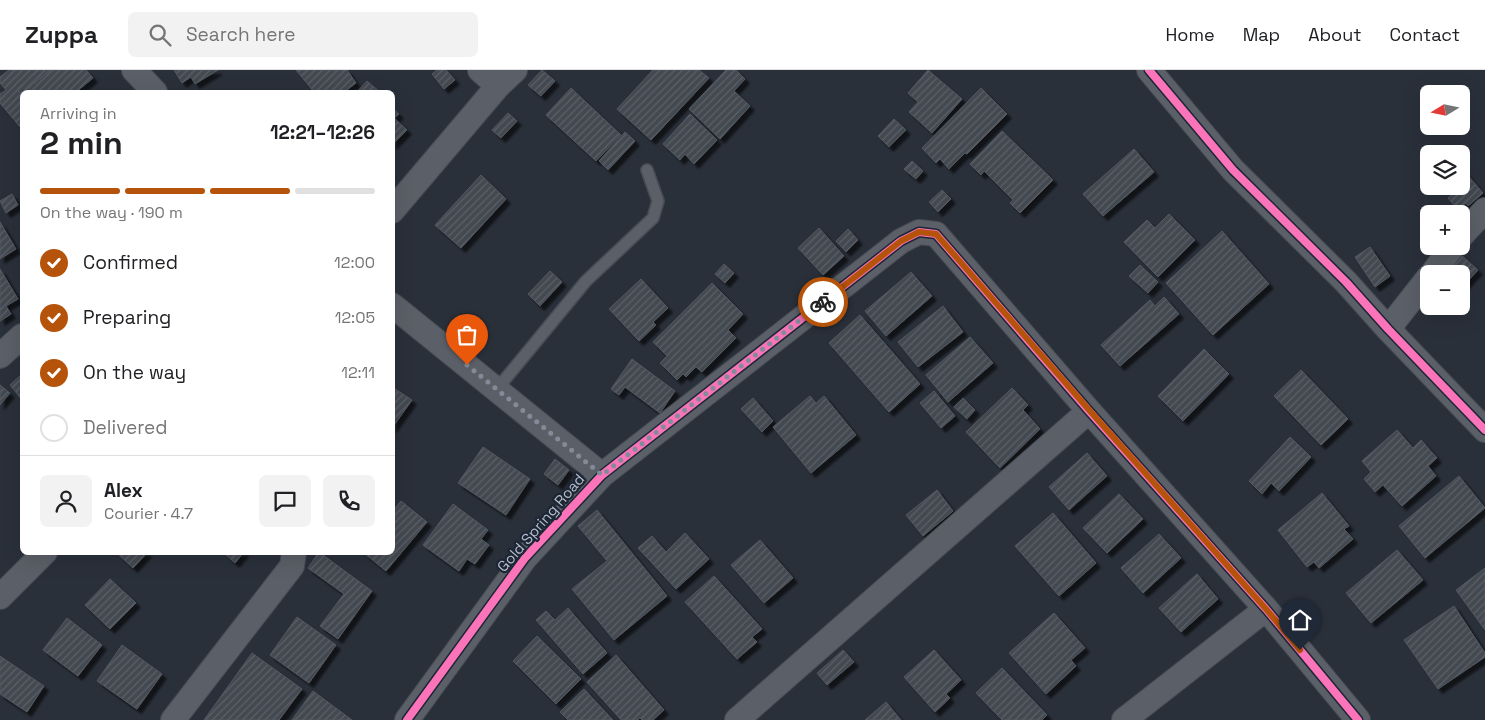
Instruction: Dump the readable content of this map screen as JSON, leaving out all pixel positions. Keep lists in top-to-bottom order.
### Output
{
  "streets": {
    "street": ["Gold Spring Road"]
  },
  "north": "left",
  "page": {
    "header": "Zuppa",
    "search": "Search here",
    "nav": [
      "Home",
      "Map",
      "About",
      "Contact"
    ],
    "map_buttons": ["+", "−"],
    "heading": ["2 min", "Arriving in", "12:21–12:26"],
    "panel": ["Alex", "Courier · 4.7"],
    "bar": "On the way · 190 m",
    "list": [
      ["Confirmed", "12:00"],
      ["Preparing", "12:05"],
      ["On the way", "12:11"],
      "Delivered"
    ]
  }
}
